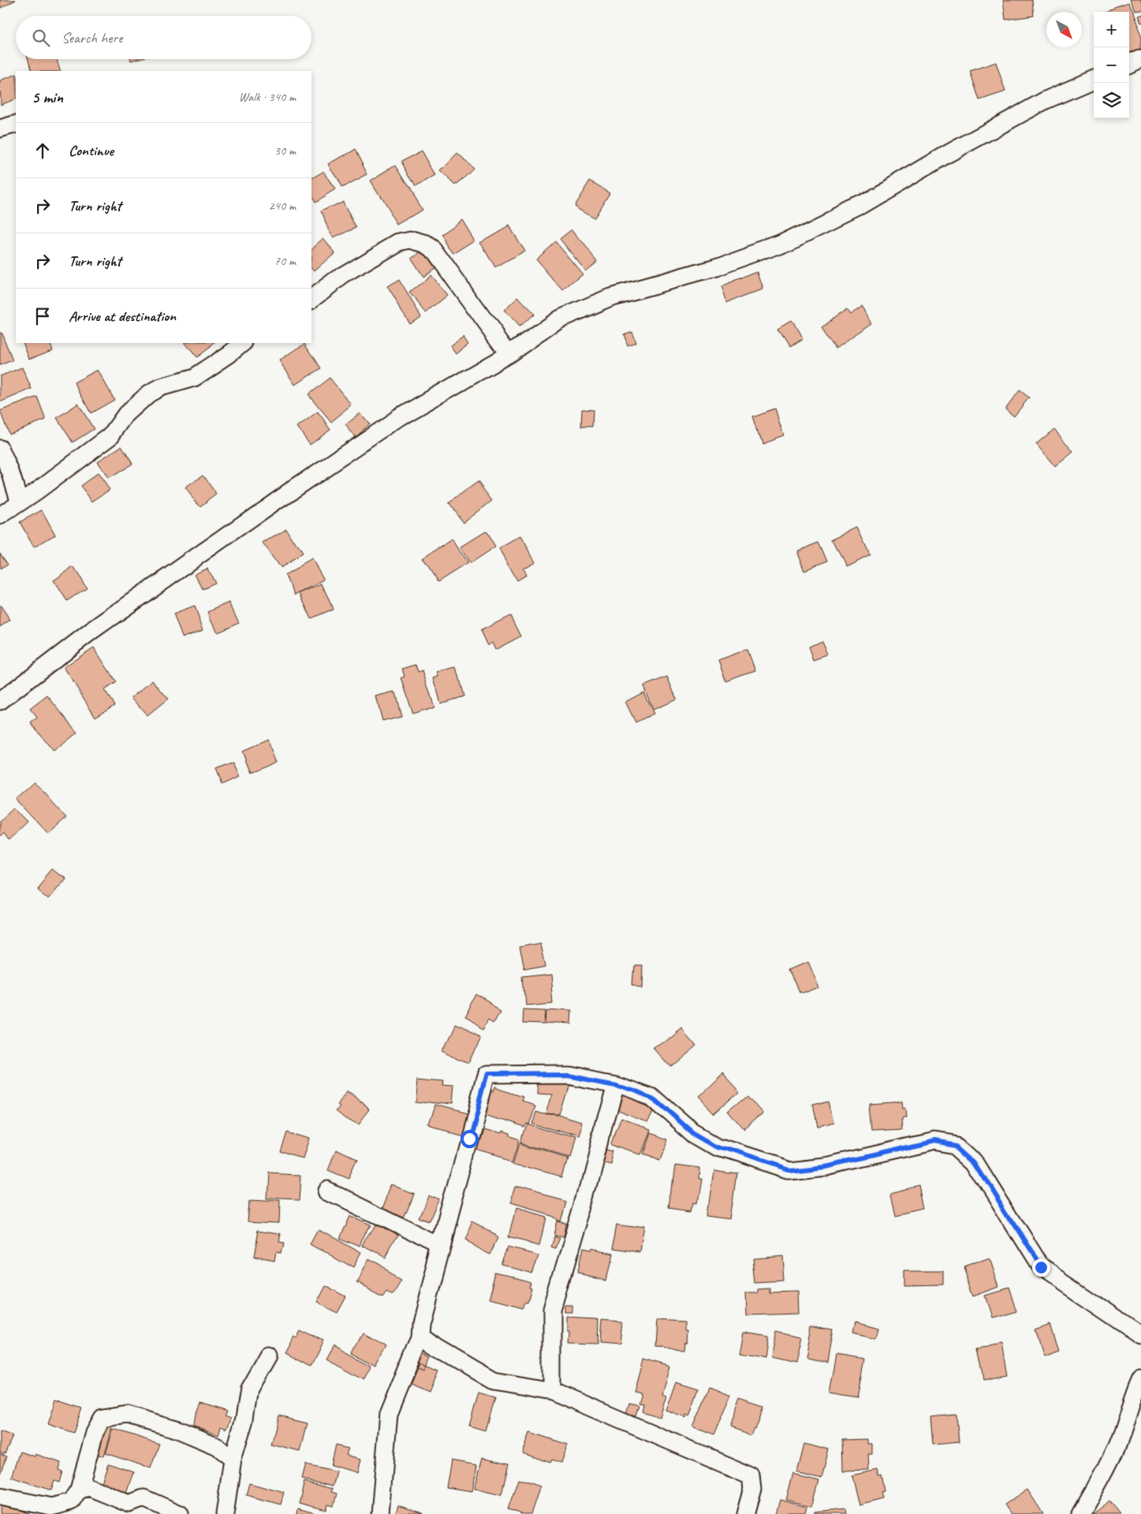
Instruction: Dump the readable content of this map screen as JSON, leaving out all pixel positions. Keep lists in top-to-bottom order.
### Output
{
  "north": "bottom right",
  "page": {
    "map_buttons": ["+", "−"],
    "search": "Search here",
    "heading": ["5 min", "Walk · 340 m"],
    "list": [
      ["Continue", "30 m"],
      ["Turn right", "240 m"],
      ["Turn right", "70 m"],
      "Arrive at destination"
    ]
  }
}
